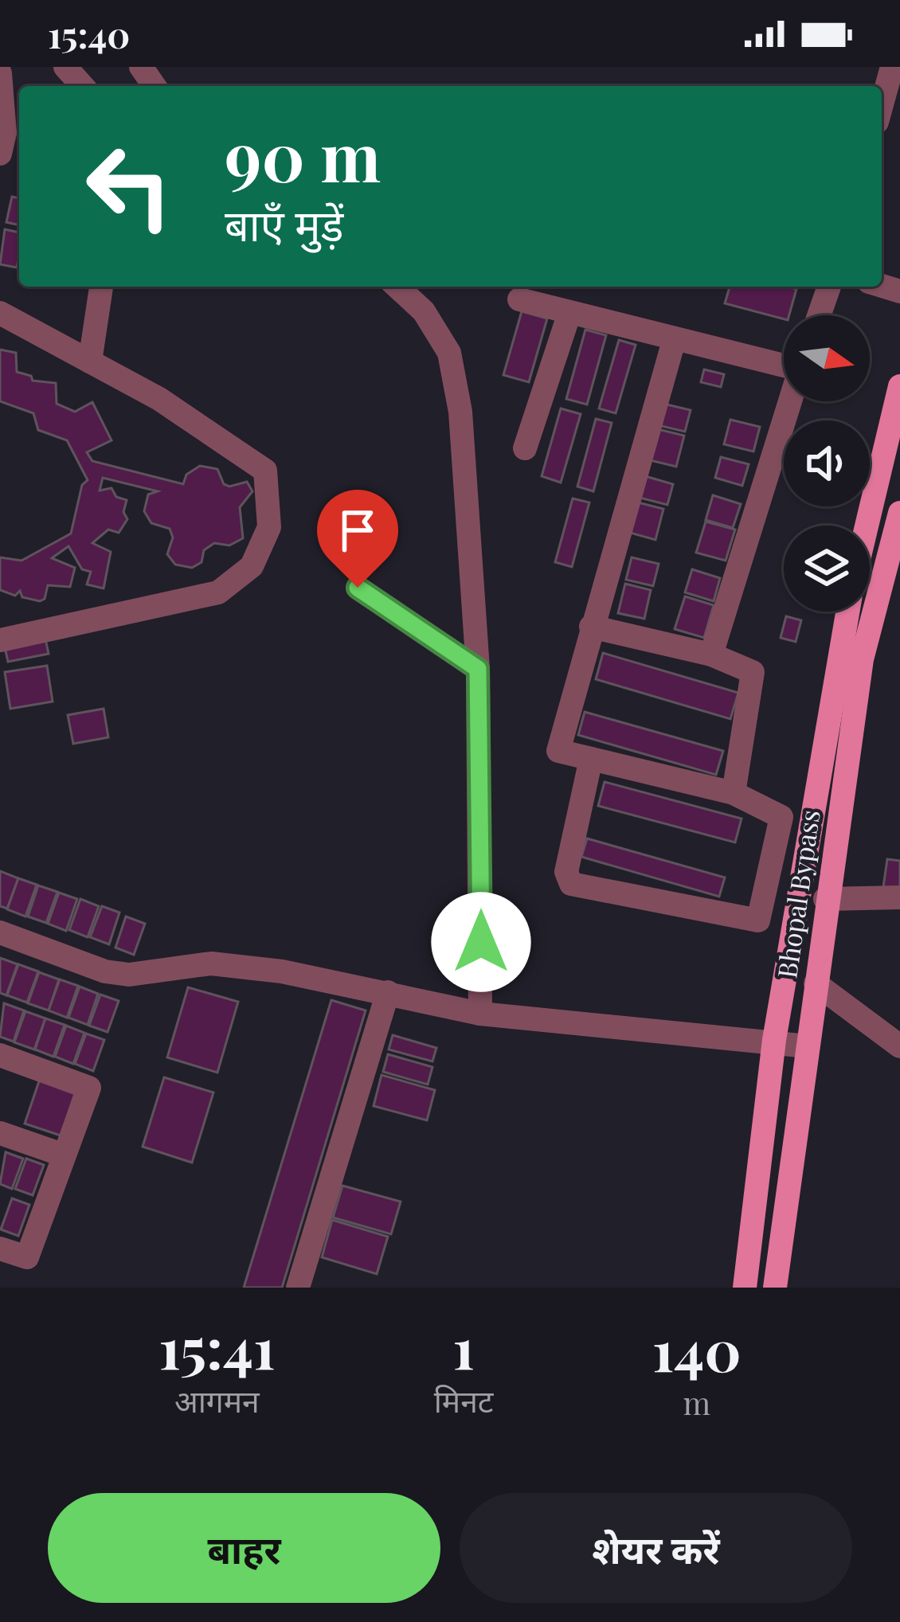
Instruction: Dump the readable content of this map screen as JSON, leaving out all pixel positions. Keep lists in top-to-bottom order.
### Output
{
  "streets": {
    "main road": ["Bhopal Bypass"]
  },
  "north": "right",
  "page": {
    "status": "15:40",
    "turn": ["90 m", "बाएँ मुड़ें"],
    "eta": [
      "15:41",
      "आगमन",
      "1",
      "मिनट",
      "140",
      "m"
    ],
    "buttons": ["बाहर", "शेयर करें"]
  }
}
